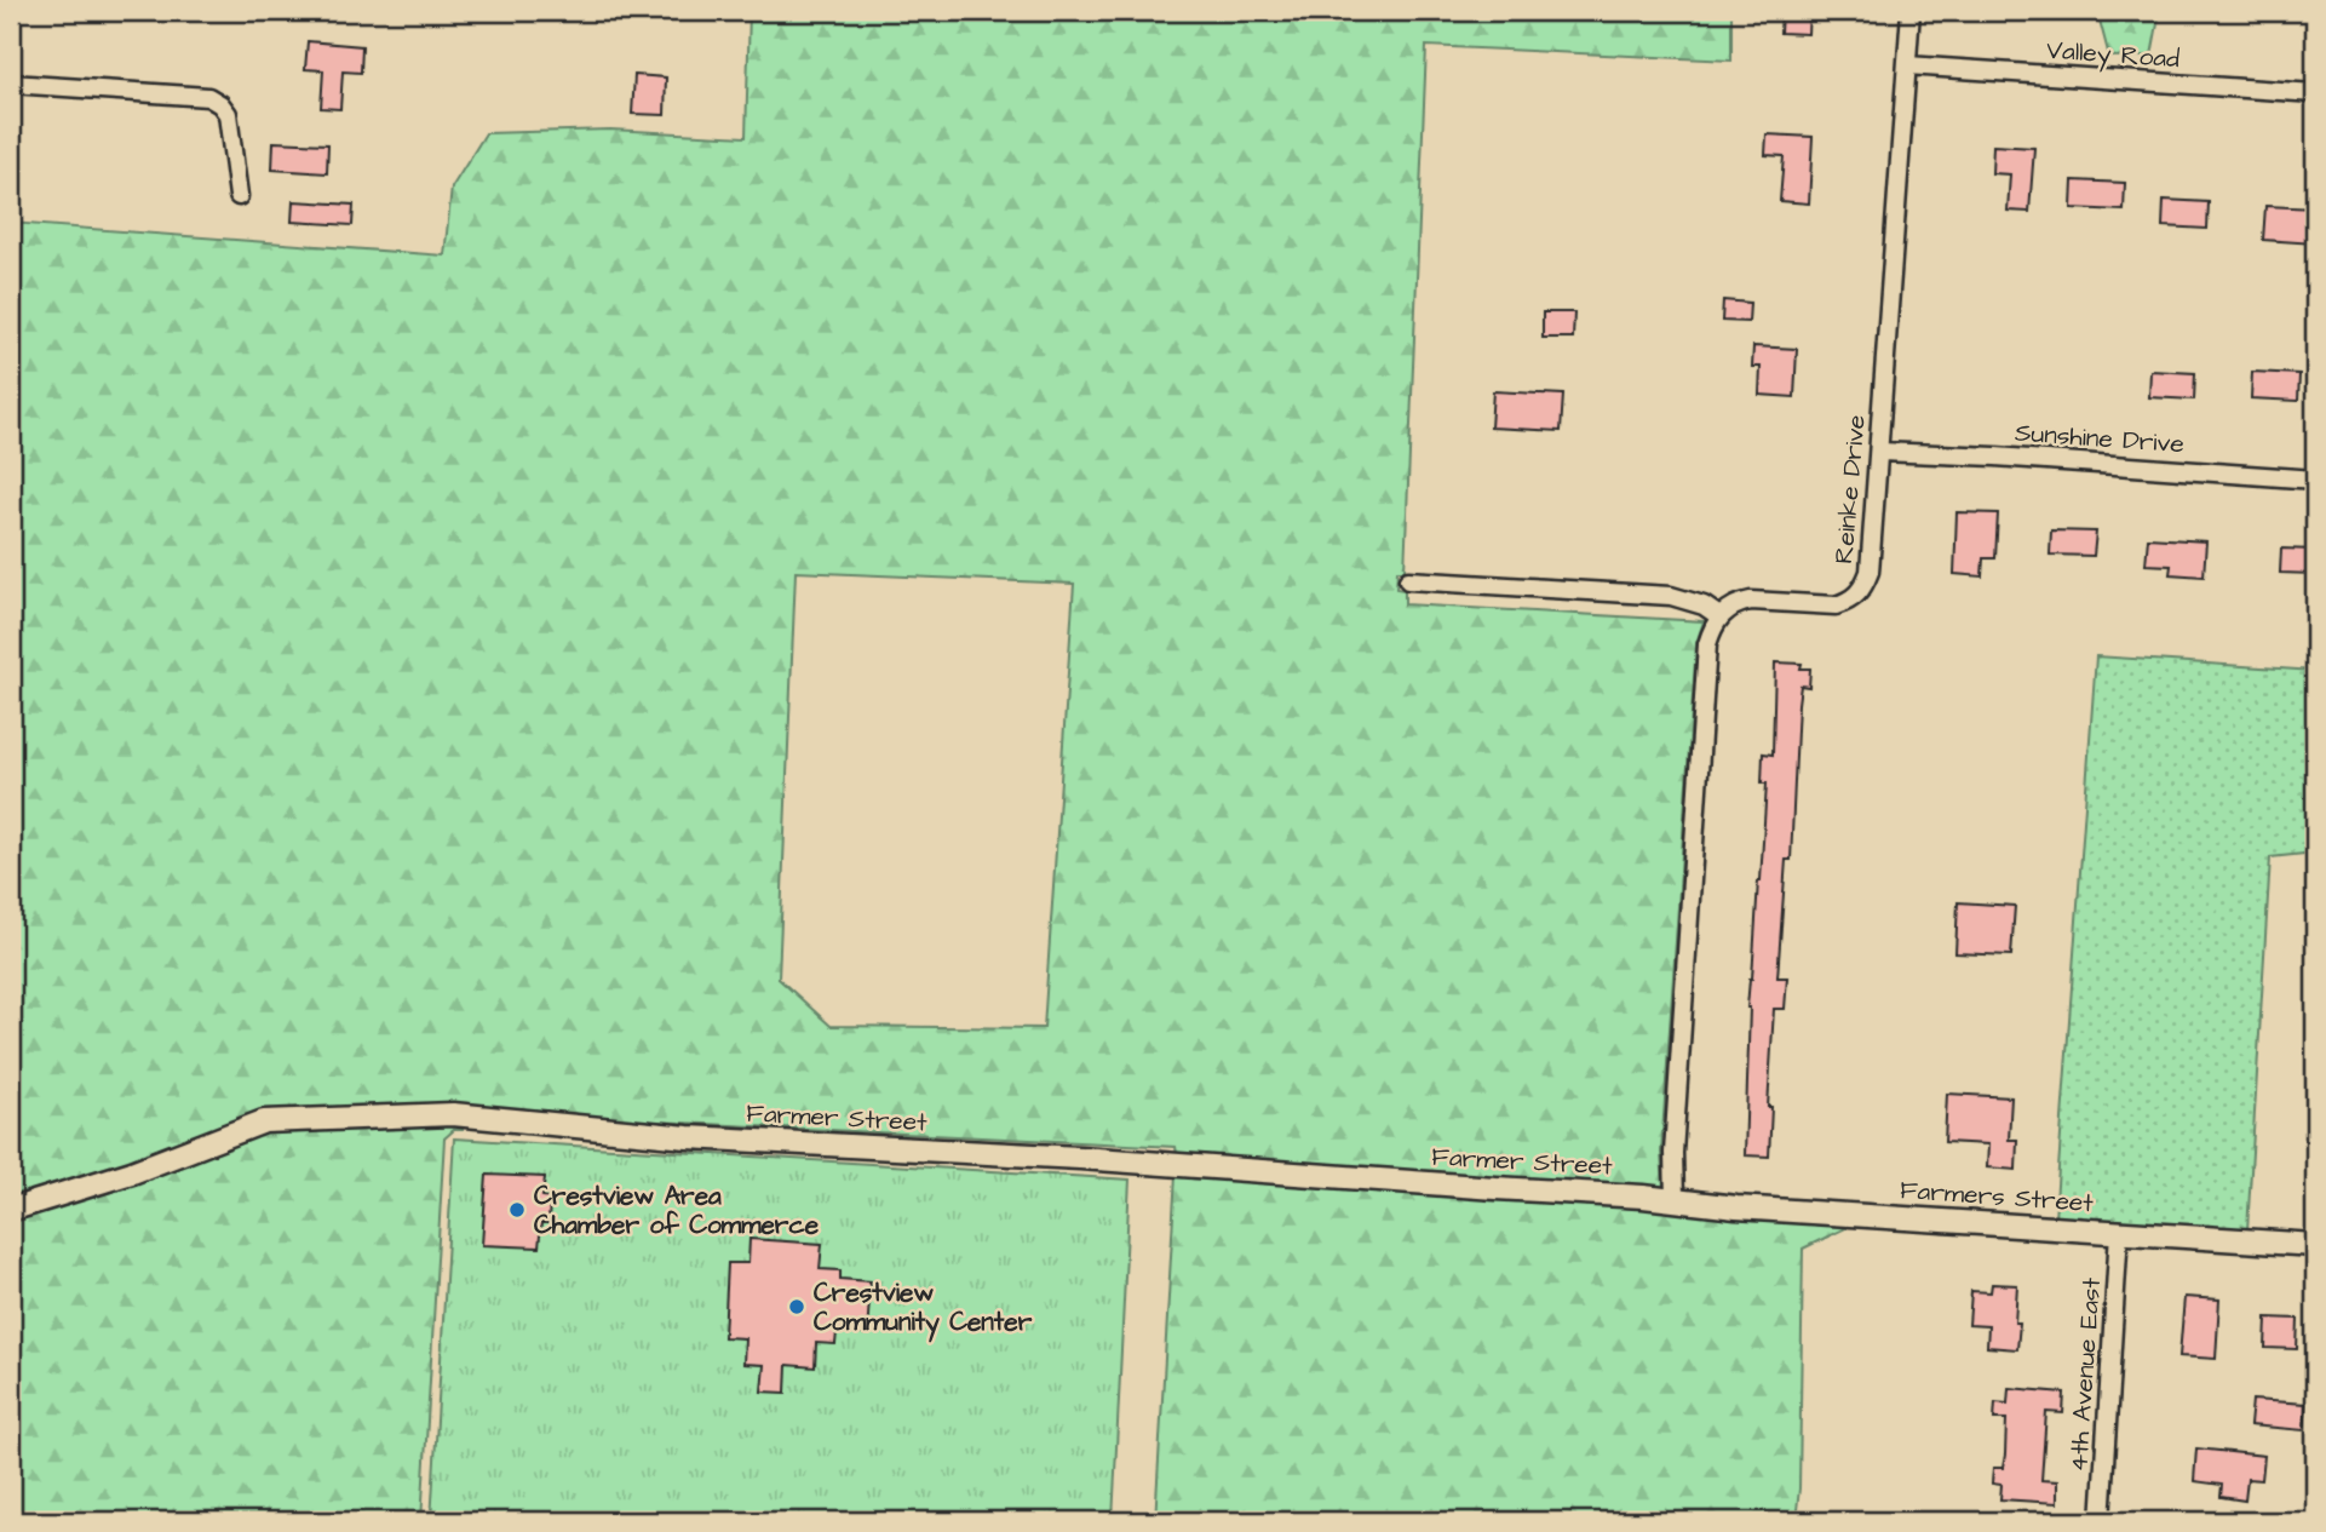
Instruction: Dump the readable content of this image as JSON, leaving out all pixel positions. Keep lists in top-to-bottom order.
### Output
{
  "streets": {
    "street": [
      "Valley Road",
      "Sunshine Drive",
      "Reinke Drive",
      "Farmer Street",
      "Farmers Street",
      "4th Avenue East"
    ]
  },
  "crossings": [
    ["Valley Road", "Reinke Drive"],
    ["Sunshine Drive", "Reinke Drive"],
    ["Farmer Street", "Farmers Street"],
    ["Farmers Street", "4th Avenue East"]
  ],
  "places": ["Crestview Area Chamber of Commerce", "Crestview Community Center"]
}
